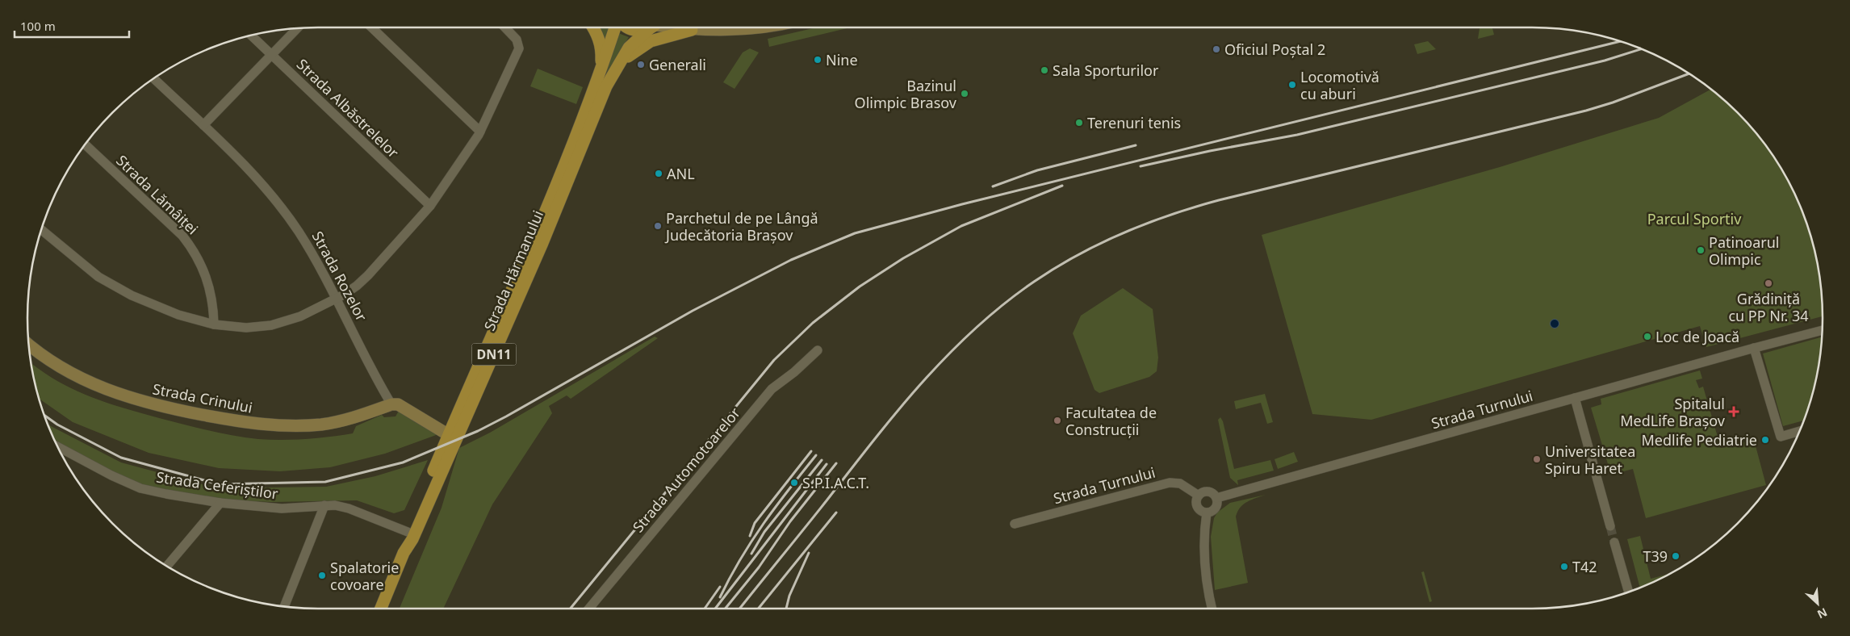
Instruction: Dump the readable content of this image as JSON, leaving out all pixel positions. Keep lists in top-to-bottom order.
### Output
{
  "streets": {
    "main road": ["Strada Hărmanului", "DN11"],
    "street": [
      "Strada Albăstrelelor",
      "Strada Lămâiței",
      "Strada Rozelor",
      "Strada Crinului",
      "Strada Turnului",
      "Strada Automotoarelor",
      "Strada Ceferiștilor"
    ]
  },
  "crossings": [
    ["Strada Hărmanului", "Strada Ceferiștilor"],
    ["Strada Rozelor", "Strada Crinului"]
  ],
  "parks": ["Parcul Sportiv"],
  "places": {
    "other": [
      "Oficiul Poștal 2",
      "Nine",
      "Generali",
      "Sala Sporturilor",
      "Locomotivă cu aburi",
      "Bazinul Olimpic Brasov",
      "Terenuri tenis",
      "ANL",
      "Parchetul de pe Lângă Judecătoria Brașov",
      "Patinoarul Olimpic",
      "Grădiniță cu PP Nr. 34",
      "Loc de Joacă",
      "Facultatea de Construcții",
      "Medlife Pediatrie",
      "Universitatea Spiru Haret",
      "S.P.I.A.C.T.",
      "T39",
      "T42",
      "Spalatorie covoare"
    ],
    "health": ["Spitalul MedLife Brașov"]
  },
  "scale_bar": "100 m",
  "north": "bottom right"
}
